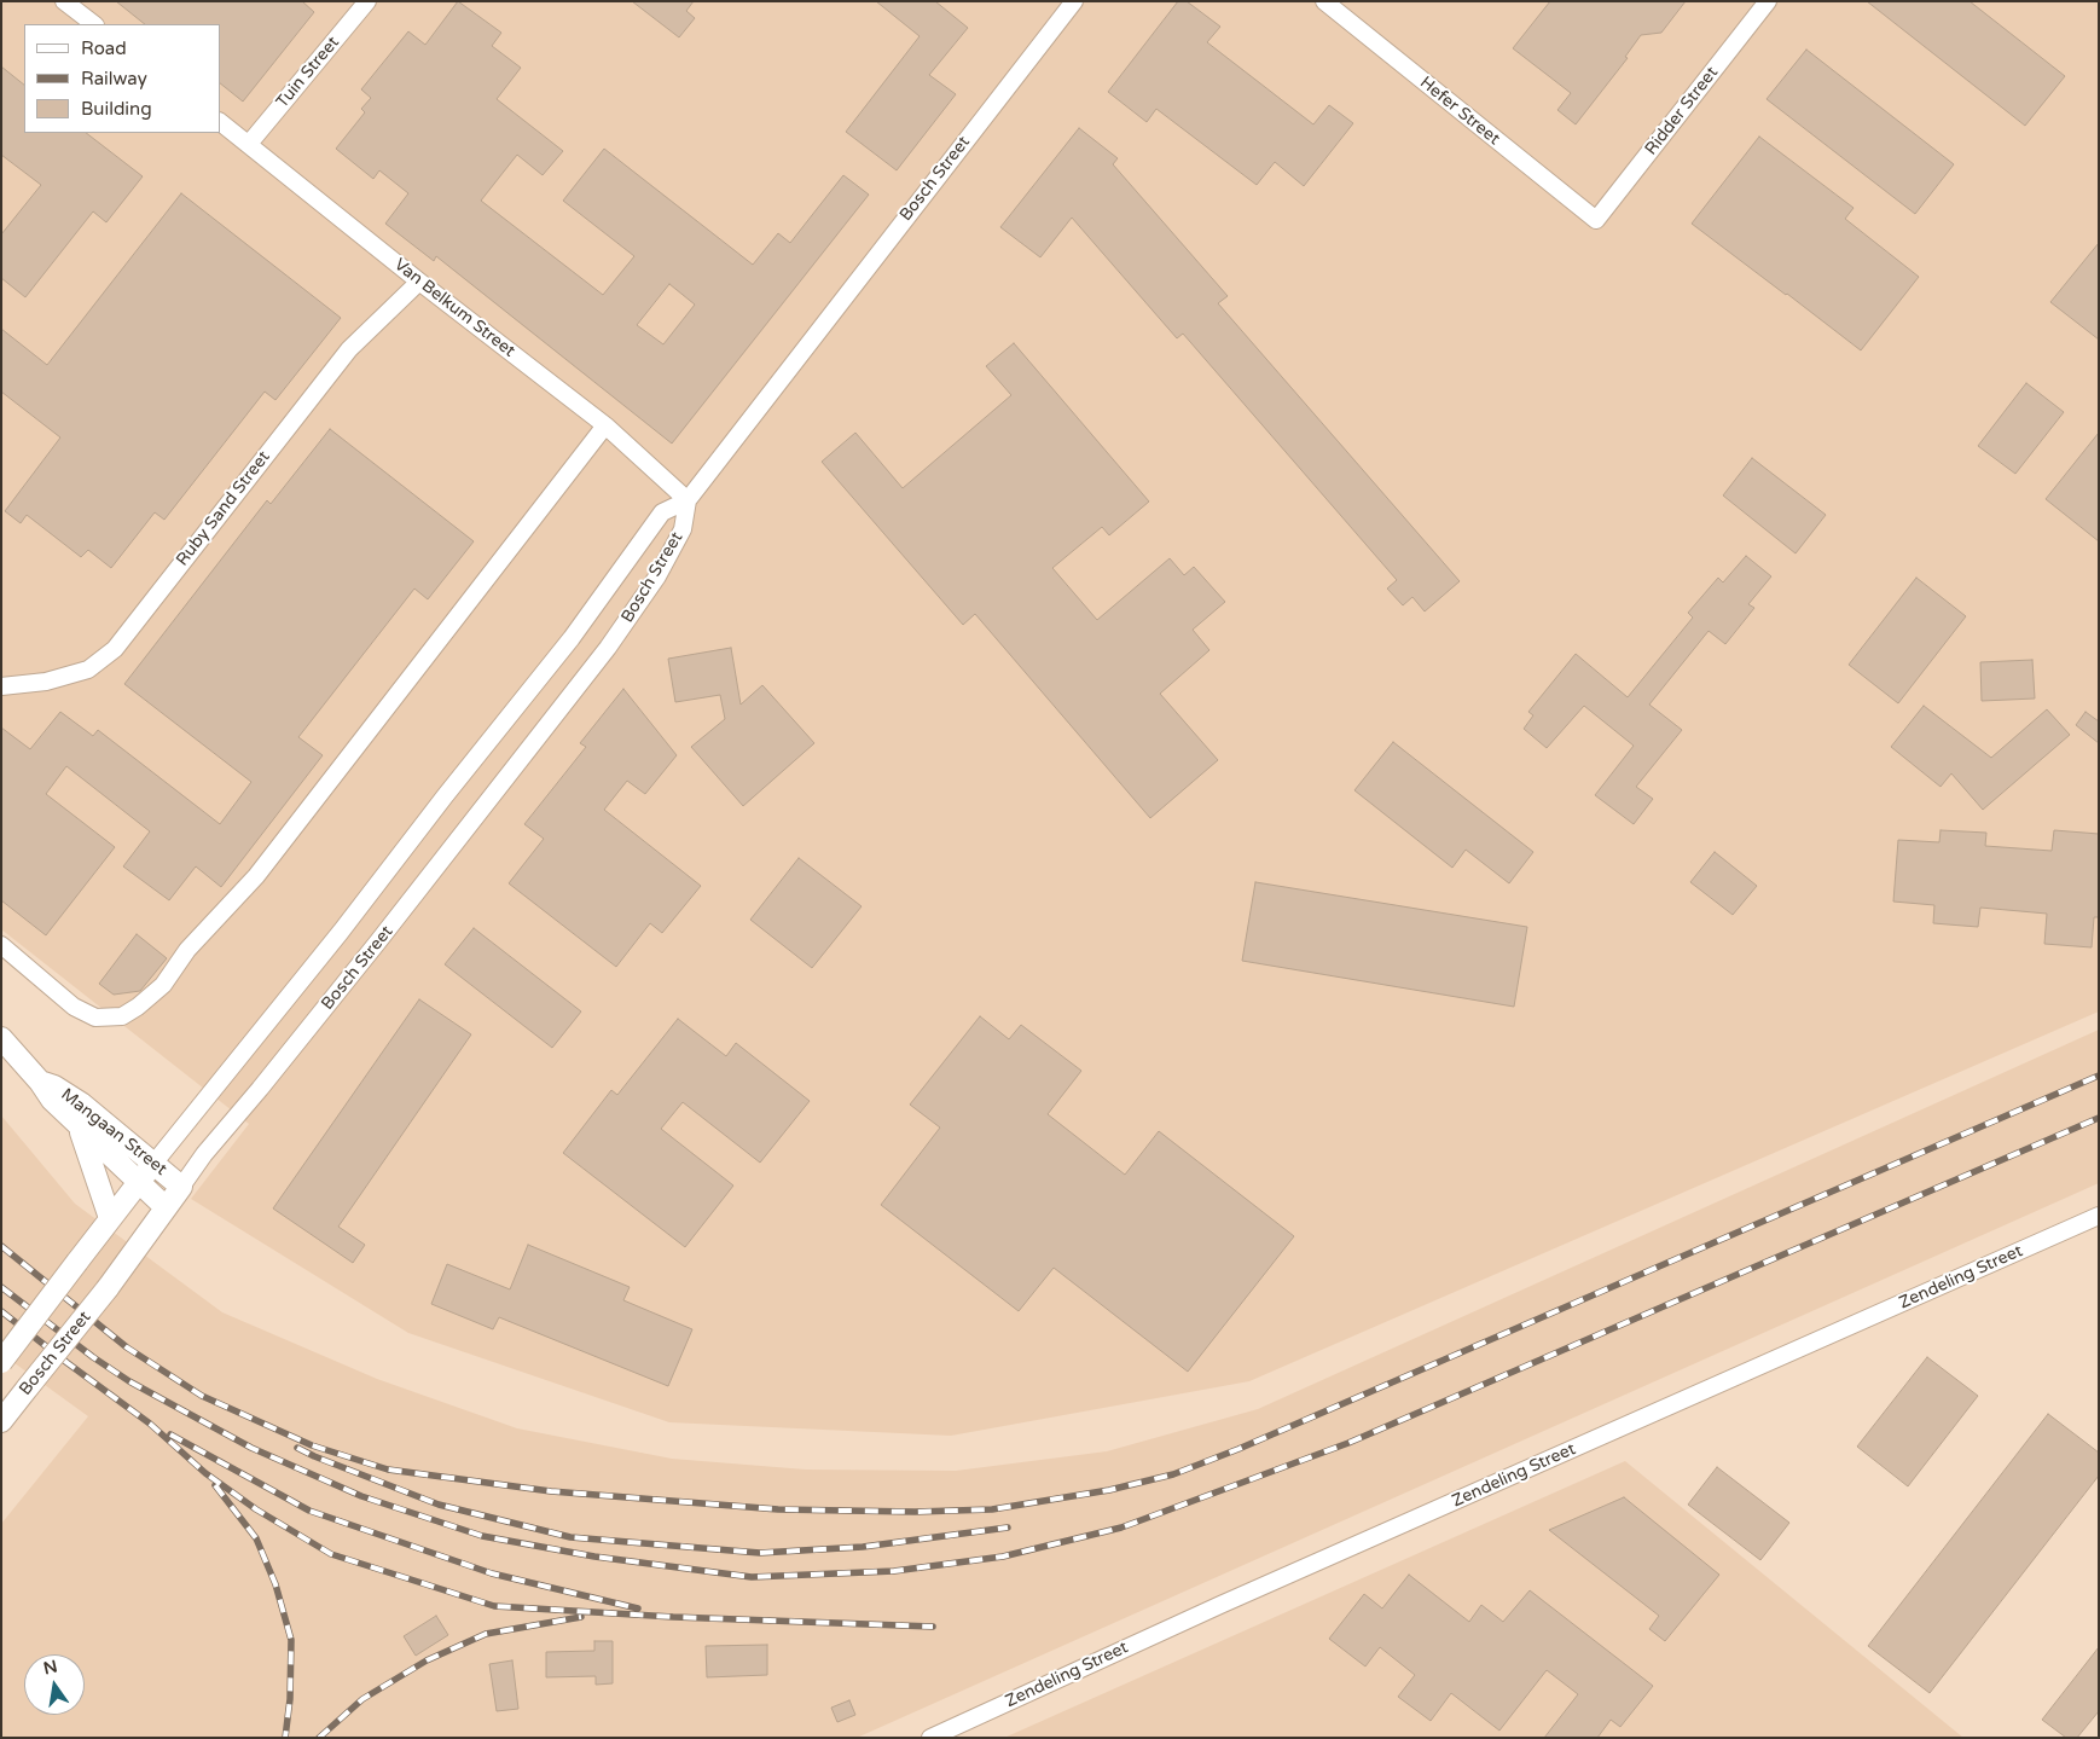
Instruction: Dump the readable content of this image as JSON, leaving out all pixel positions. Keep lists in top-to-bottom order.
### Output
{
  "streets": {
    "street": [
      "Tuin Street",
      "Hefer Street",
      "Ridder Street",
      "Bosch Street",
      "Van Belkum Street",
      "Ruby Sand Street",
      "Mangaan Street",
      "Zendeling Street"
    ]
  },
  "crossings": [
    ["Tuin Street", "Van Belkum Street"],
    ["Hefer Street", "Ridder Street"],
    ["Bosch Street", "Van Belkum Street"],
    ["Bosch Street", "Mangaan Street"],
    ["Van Belkum Street", "Ruby Sand Street"]
  ],
  "legend": ["Road", "Railway", "Building"],
  "north": "top"
}
